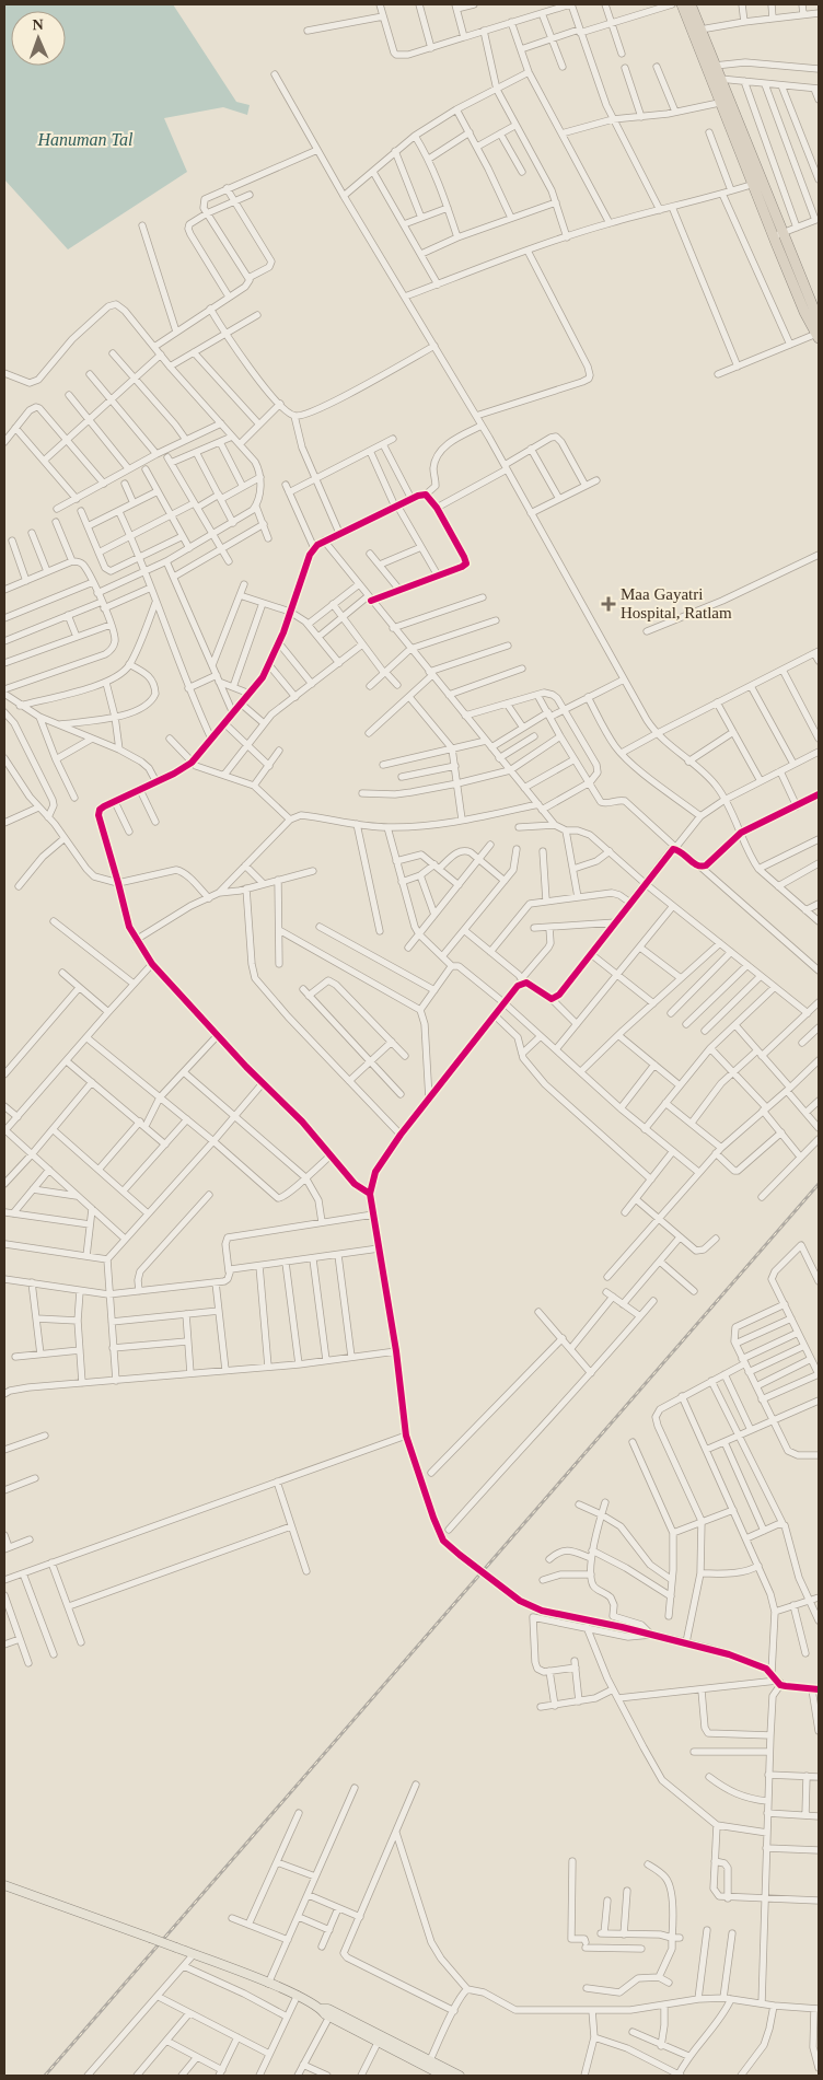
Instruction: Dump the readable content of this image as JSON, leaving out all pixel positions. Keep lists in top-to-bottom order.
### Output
{
  "water": ["Hanuman Tal"],
  "places": {
    "health": ["Maa Gayatri Hospital, Ratlam"]
  },
  "north": "top"
}
